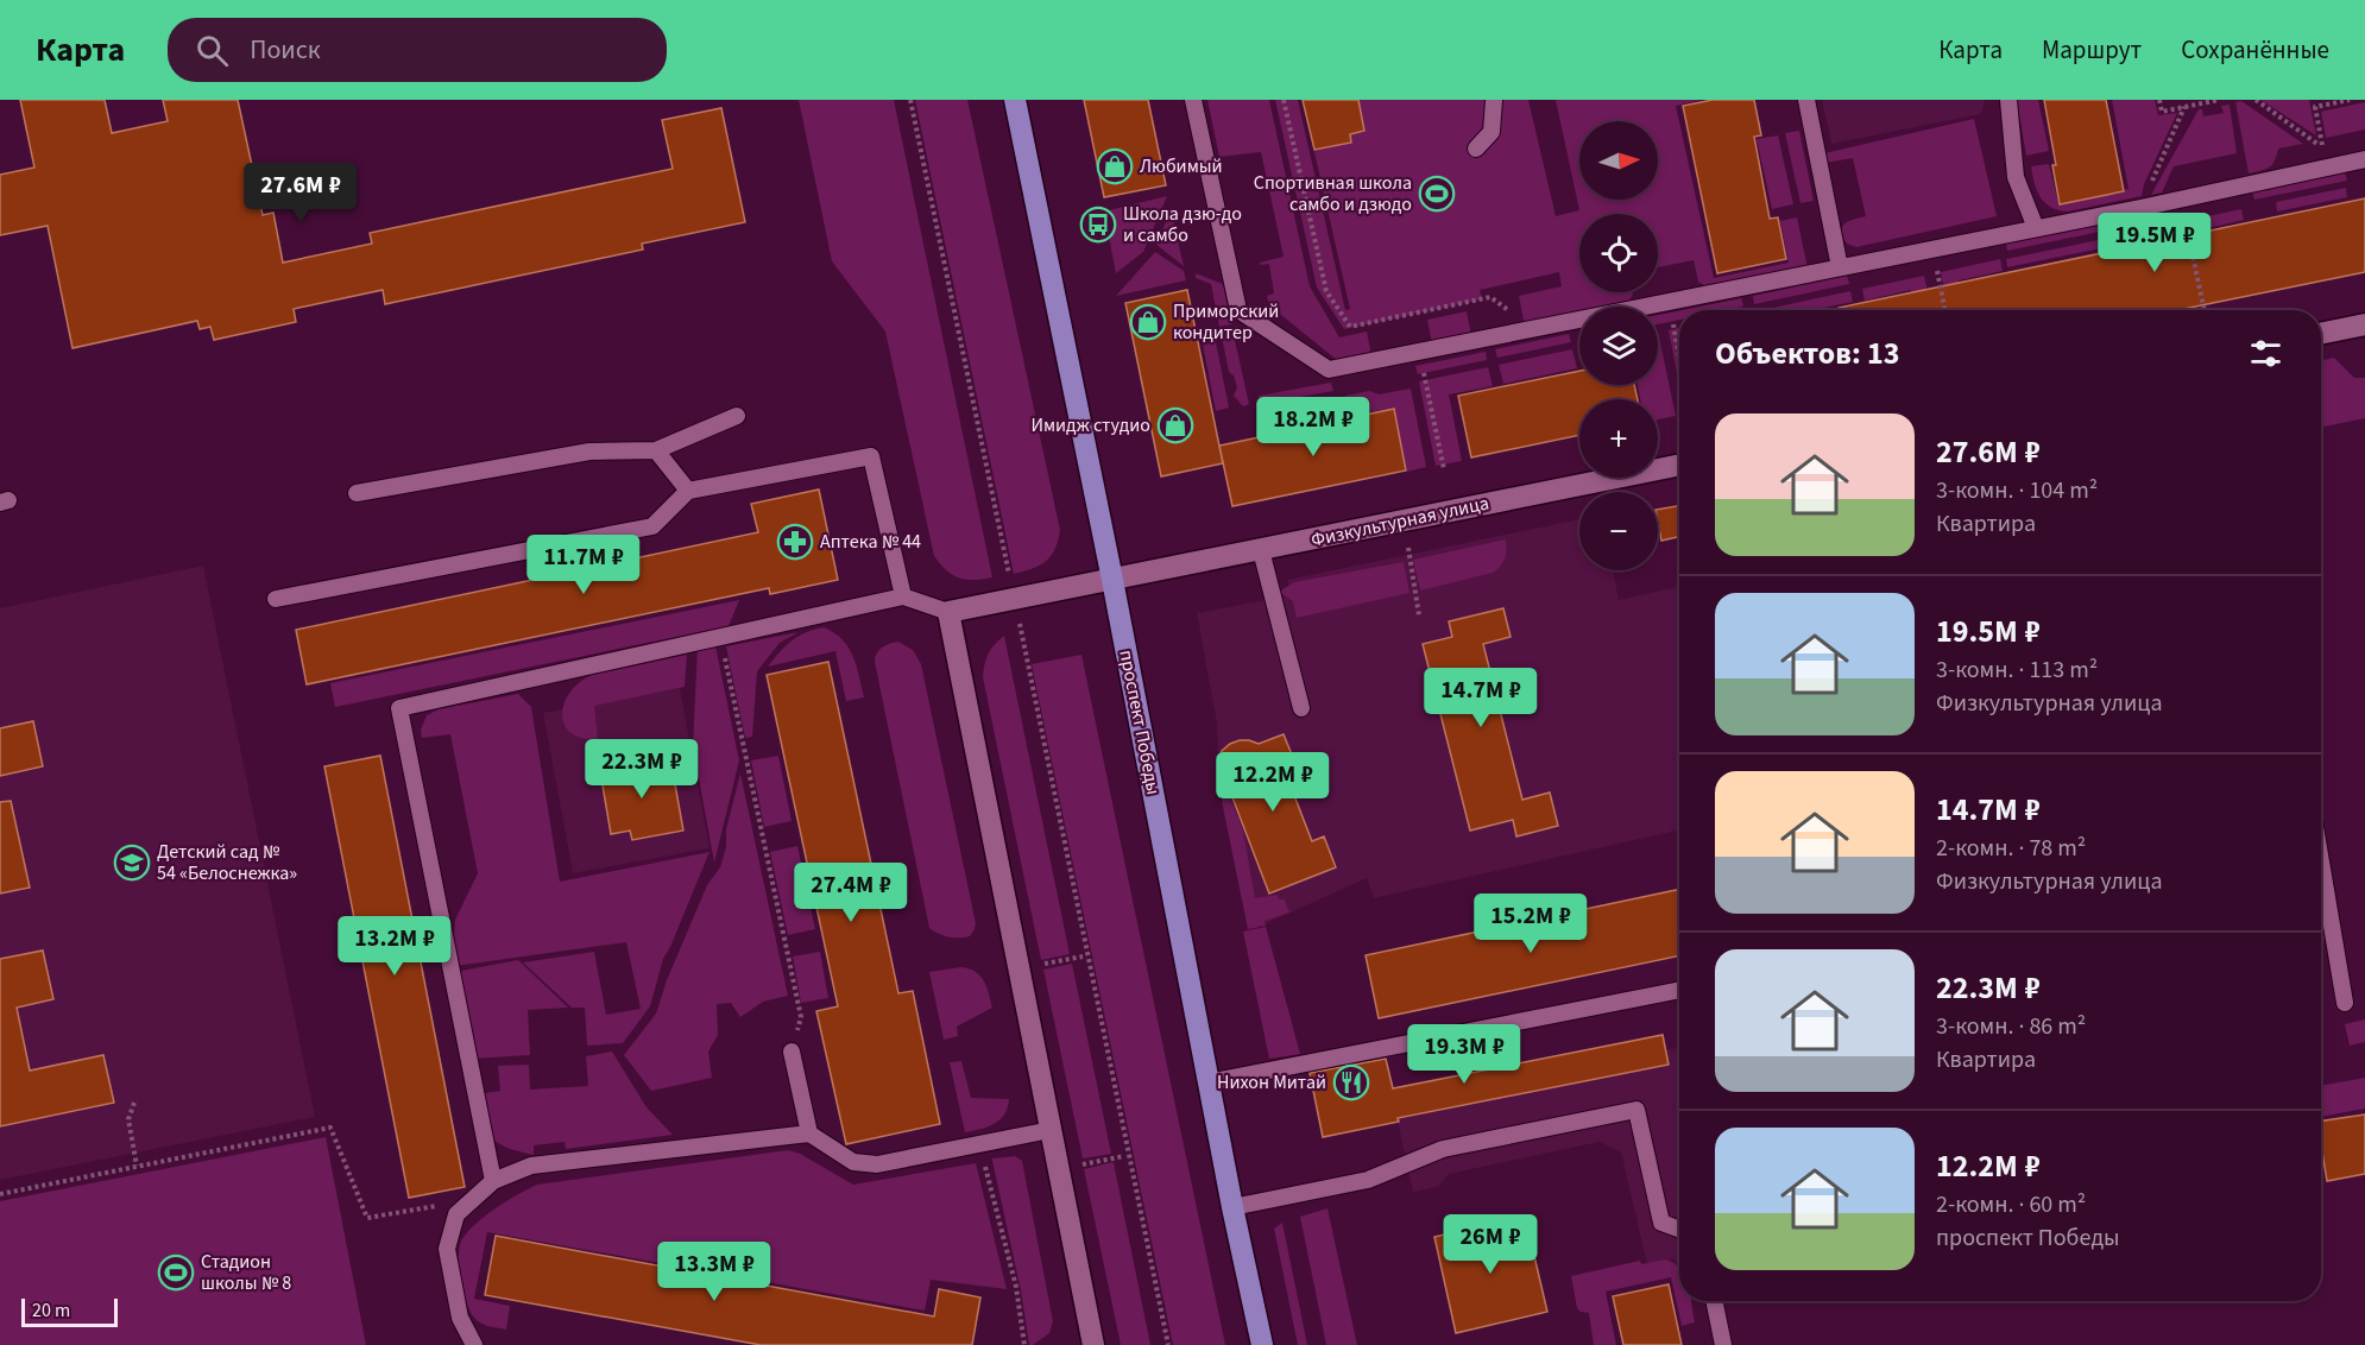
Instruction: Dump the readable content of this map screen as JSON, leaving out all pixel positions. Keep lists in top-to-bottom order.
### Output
{
  "streets": {
    "main road": ["проспект Победы"],
    "street": ["Физкультурная улица"]
  },
  "crossings": [
    ["Физкультурная улица", "проспект Победы"]
  ],
  "places": {
    "shop": ["Любимый", "Приморский кондитер", "Имидж студио"],
    "sports": ["Спортивная школа самбо и дзюдо", "Стадион школы № 8"],
    "bus stop": ["Школа дзю-до и самбо"],
    "pharmacy": ["Аптека № 44"],
    "school or university": ["Детский сад № 54 «Белоснежка»"],
    "restaurant": ["Нихон Митай"]
  },
  "scale_bar": "20 m",
  "north": "right",
  "page": {
    "header": "Карта",
    "search": "Поиск",
    "nav": ["Карта", "Маршрут", "Сохранённые"],
    "map_buttons": ["+", "−"],
    "price": [
      "27.6M ₽",
      "19.5M ₽",
      "18.2M ₽",
      "11.7M ₽",
      "14.7M ₽",
      "22.3M ₽",
      "12.2M ₽",
      "27.4M ₽",
      "15.2M ₽",
      "13.2M ₽",
      "19.3M ₽",
      "26M ₽",
      "13.3M ₽"
    ],
    "heading": "Объектов: 13",
    "list": [
      {
        "name": "27.6M ₽",
        "note": "3-комн. · 104 m² · Квартира"
      },
      {
        "name": "19.5M ₽",
        "note": "3-комн. · 113 m² · Физкультурная улица"
      },
      {
        "name": "14.7M ₽",
        "note": "2-комн. · 78 m² · Физкультурная улица"
      },
      {
        "name": "22.3M ₽",
        "note": "3-комн. · 86 m² · Квартира"
      },
      {
        "name": "12.2M ₽",
        "note": "2-комн. · 60 m² · проспект Победы"
      }
    ],
    "scale": "20 m"
  }
}
